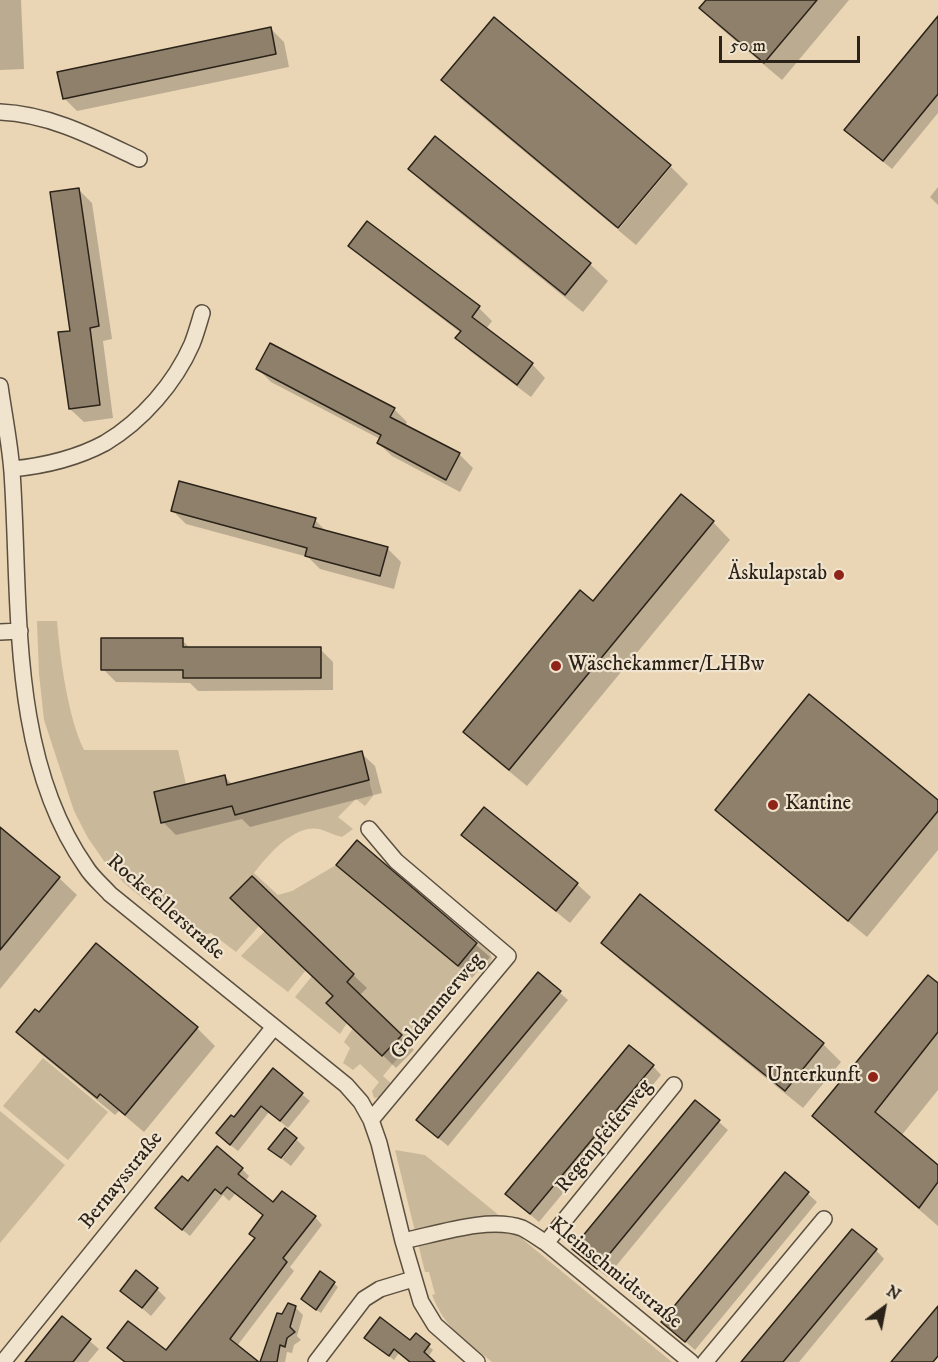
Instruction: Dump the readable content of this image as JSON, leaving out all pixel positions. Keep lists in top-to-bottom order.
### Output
{
  "streets": {
    "street": [
      "Rockefellerstraße",
      "Goldammerweg",
      "Regenpfeiferweg",
      "Bernaysstraße",
      "Kleinschmidtstraße"
    ]
  },
  "crossings": [
    ["Rockefellerstraße", "Goldammerweg"],
    ["Rockefellerstraße", "Bernaysstraße"],
    ["Rockefellerstraße", "Kleinschmidtstraße"],
    ["Regenpfeiferweg", "Kleinschmidtstraße"]
  ],
  "places": [
    "Äskulapstab",
    "Wäschekammer/LHBw",
    "Kantine",
    "Unterkunft"
  ],
  "scale_bar": "50 m",
  "north": "top right"
}
